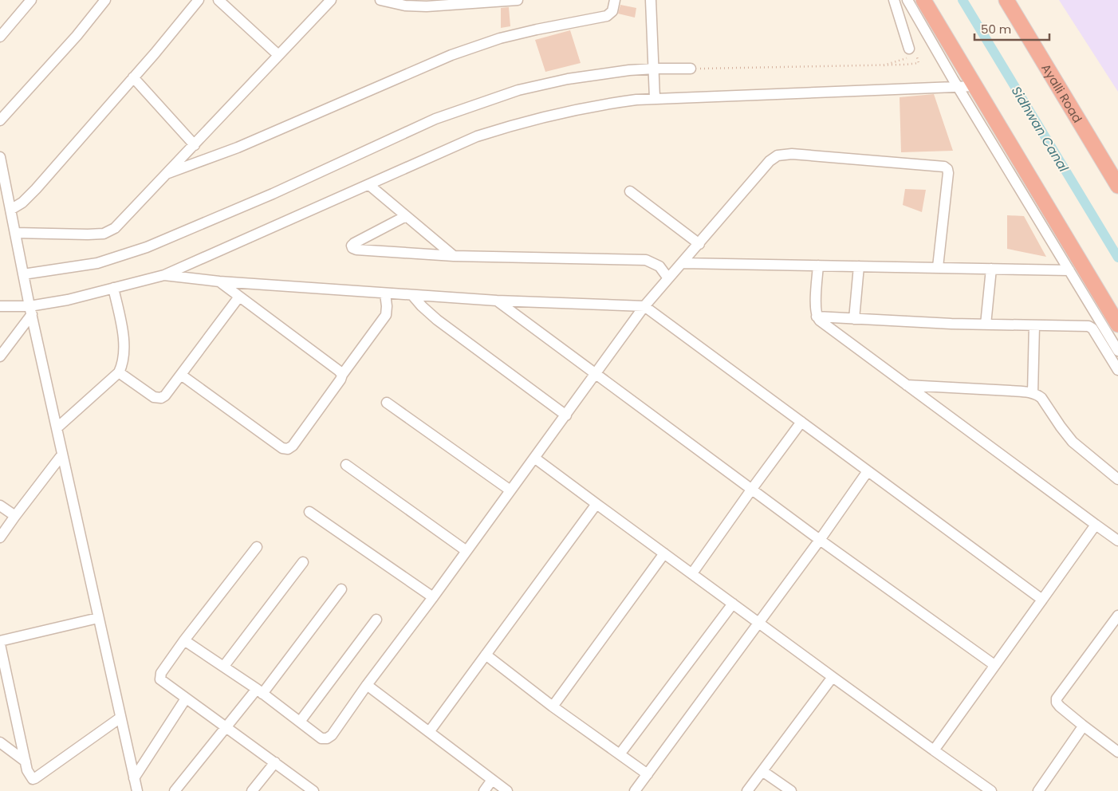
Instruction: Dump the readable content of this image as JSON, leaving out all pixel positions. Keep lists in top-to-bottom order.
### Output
{
  "streets": {
    "highway": ["Ayalli Road"]
  },
  "water": ["Sidhwan Canal"],
  "scale_bar": "50 m"
}
